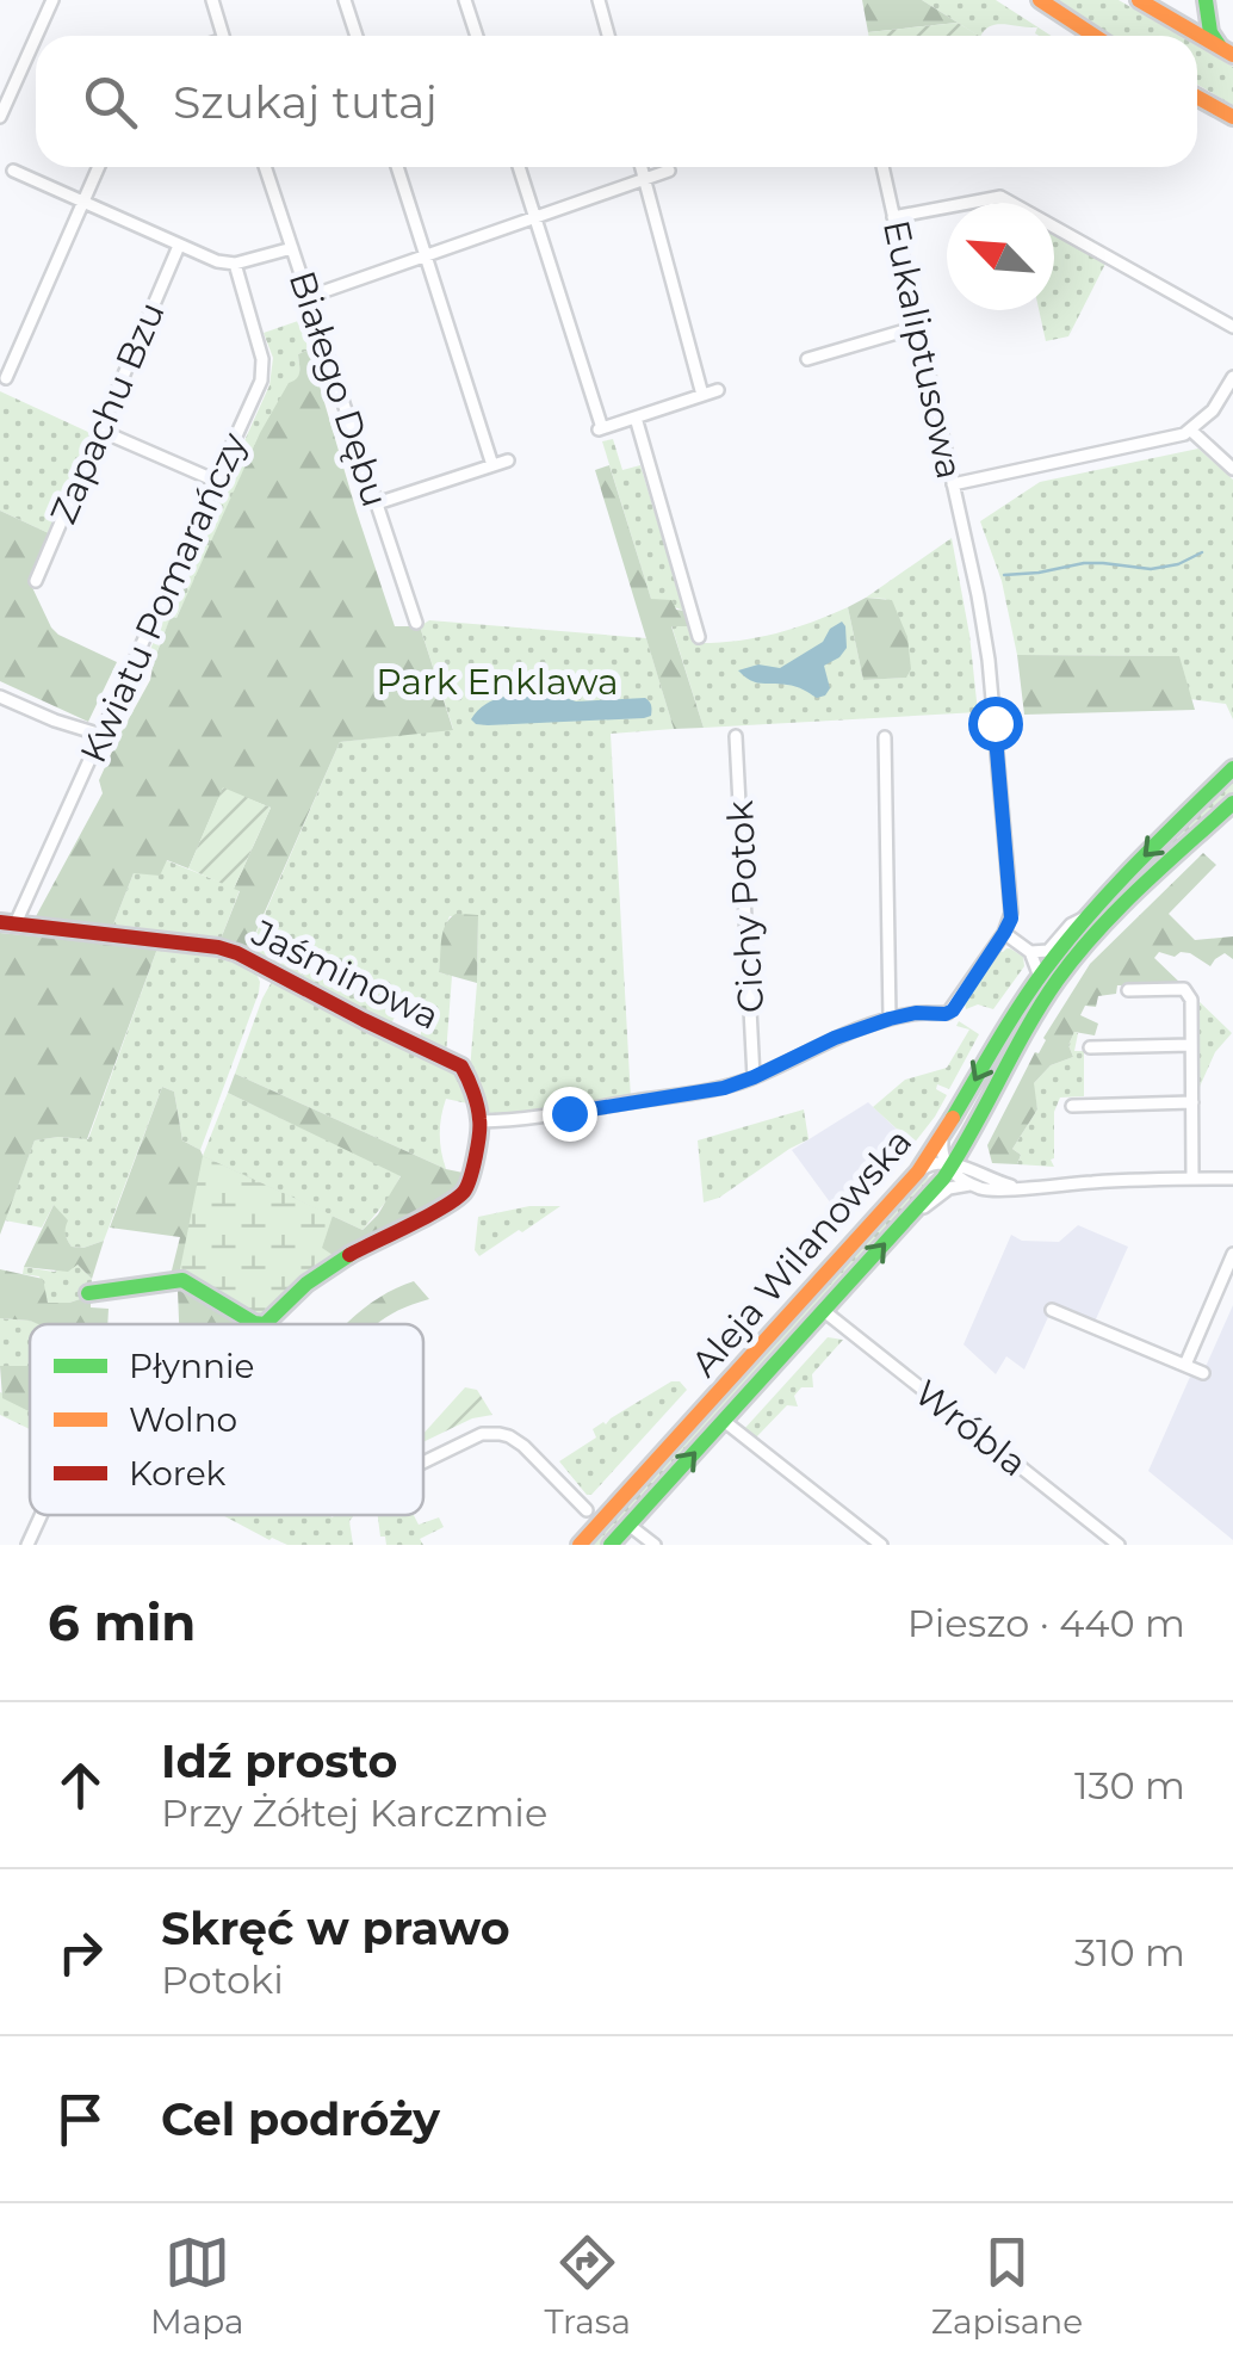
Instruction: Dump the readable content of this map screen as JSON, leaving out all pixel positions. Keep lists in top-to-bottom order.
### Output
{
  "streets": {
    "main road": ["Jaśminowa", "Aleja Wilanowska"],
    "street": [
      "Eukaliptusowa",
      "Białego Dębu",
      "Zapachu Bzu",
      "Kwiatu Pomarańczy",
      "Cichy Potok",
      "Wróbla"
    ]
  },
  "crossings": [
    ["Kwiatu Pomarańczy", "Jaśminowa"],
    ["Aleja Wilanowska", "Wróbla"]
  ],
  "parks": ["Park Enklawa"],
  "legend": ["Płynnie", "Wolno", "Korek"],
  "north": "top left",
  "page": {
    "search": "Szukaj tutaj",
    "heading": ["6 min", "Pieszo · 440 m"],
    "list": [
      ["Idź prosto", "Przy Żółtej Karczmie", "130 m"],
      ["Skręć w prawo", "Potoki", "310 m"],
      "Cel podróży"
    ],
    "nav": ["Mapa", "Trasa", "Zapisane"]
  }
}
